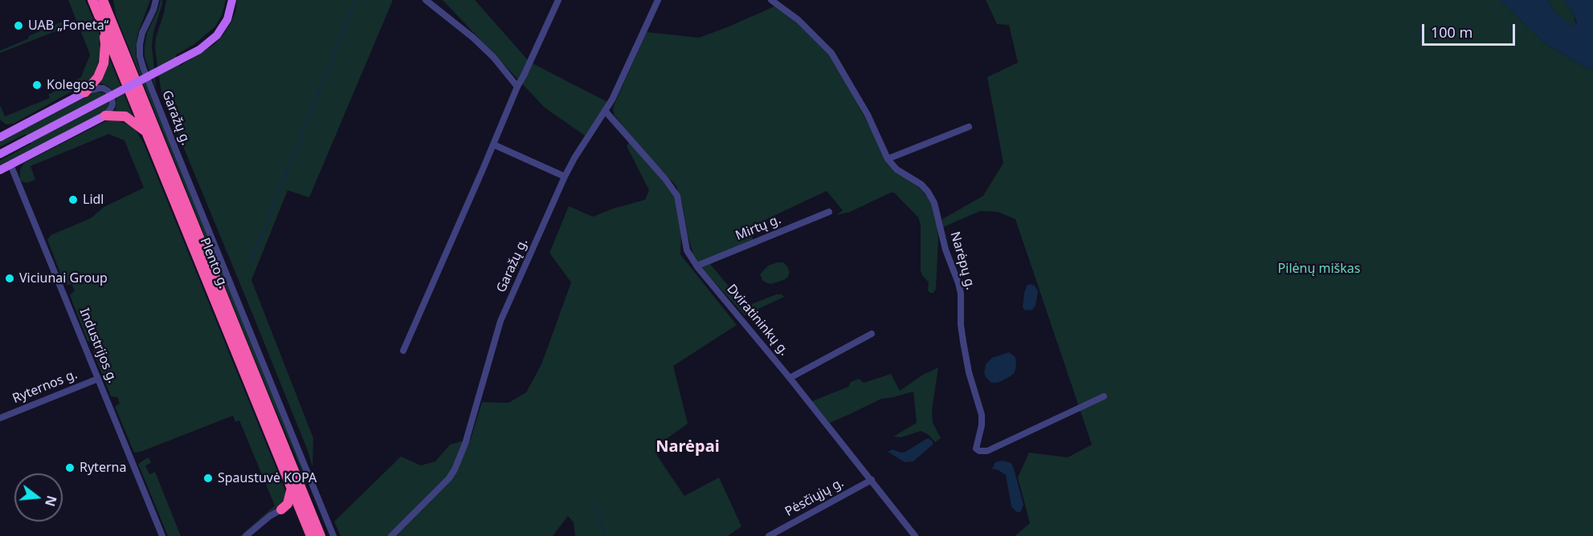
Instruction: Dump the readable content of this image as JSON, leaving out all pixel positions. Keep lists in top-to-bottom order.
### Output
{
  "streets": {
    "highway": ["Plento g."],
    "street": [
      "Garažų g.",
      "Mirtų g.",
      "Narėpų g.",
      "Dviratininkų g.",
      "Industrijos g.",
      "Ryternos g.",
      "Pėsčiųjų g."
    ]
  },
  "crossings": [
    ["Garažų g.", "Dviratininkų g."],
    ["Mirtų g.", "Dviratininkų g."],
    ["Dviratininkų g.", "Pėsčiųjų g."],
    ["Industrijos g.", "Ryternos g."]
  ],
  "districts": ["Narėpai"],
  "parks": ["Pilėnų miškas"],
  "places": [
    "UAB „Foneta“",
    "Kolegos",
    "Lidl",
    "Viciunai Group",
    "Ryterna",
    "Spaustuvė KOPA"
  ],
  "scale_bar": "100 m",
  "north": "right"
}
